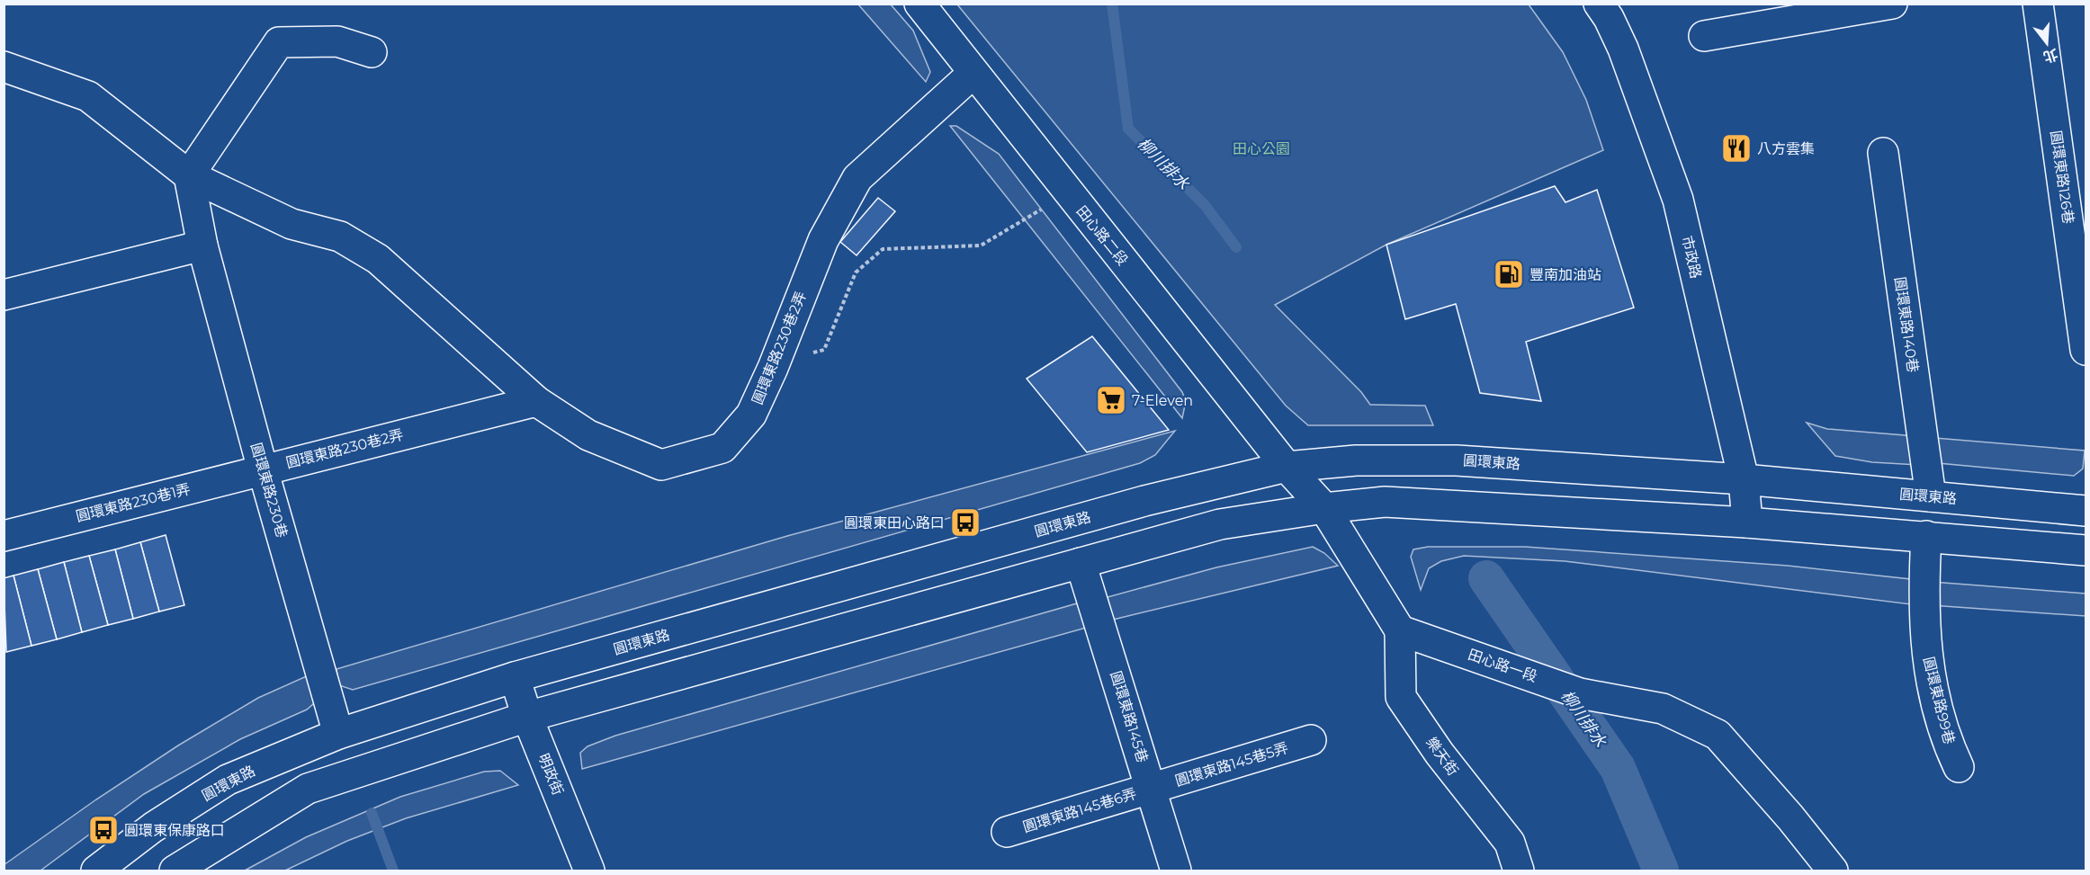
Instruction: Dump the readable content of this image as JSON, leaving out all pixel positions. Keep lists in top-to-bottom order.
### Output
{
  "streets": {
    "main road": [
      "圓環東路126巷",
      "田心路二段",
      "市政路",
      "圓環東路140巷",
      "圓環東路230巷2弄",
      "圓環東路",
      "圓環東路230巷",
      "圓環東路230巷1弄",
      "田心路一段",
      "圓環東路99巷",
      "圓環東路145巷",
      "樂天街",
      "圓環東路145巷5弄",
      "明政街",
      "圓環東路145巷6弄"
    ]
  },
  "crossings": [
    ["田心路二段", "圓環東路230巷2弄"],
    ["田心路二段", "圓環東路"],
    ["市政路", "圓環東路"],
    ["圓環東路140巷", "圓環東路"],
    ["圓環東路230巷2弄", "圓環東路230巷"],
    ["圓環東路230巷2弄", "圓環東路230巷1弄"],
    ["圓環東路", "圓環東路230巷"],
    ["圓環東路", "明政街"],
    ["圓環東路230巷", "圓環東路230巷1弄"],
    ["田心路一段", "樂天街"],
    ["圓環東路145巷", "圓環東路145巷5弄"],
    ["圓環東路145巷", "圓環東路145巷6弄"],
    ["圓環東路145巷5弄", "圓環東路145巷6弄"]
  ],
  "water": ["柳川排水"],
  "parks": ["田心公園"],
  "places": {
    "restaurant": ["八方雲集"],
    "fuel station": ["豐南加油站"],
    "supermarket": ["7-Eleven"],
    "bus stop": ["圓環東田心路口", "圓環東保康路口"]
  },
  "north": "bottom"
}
